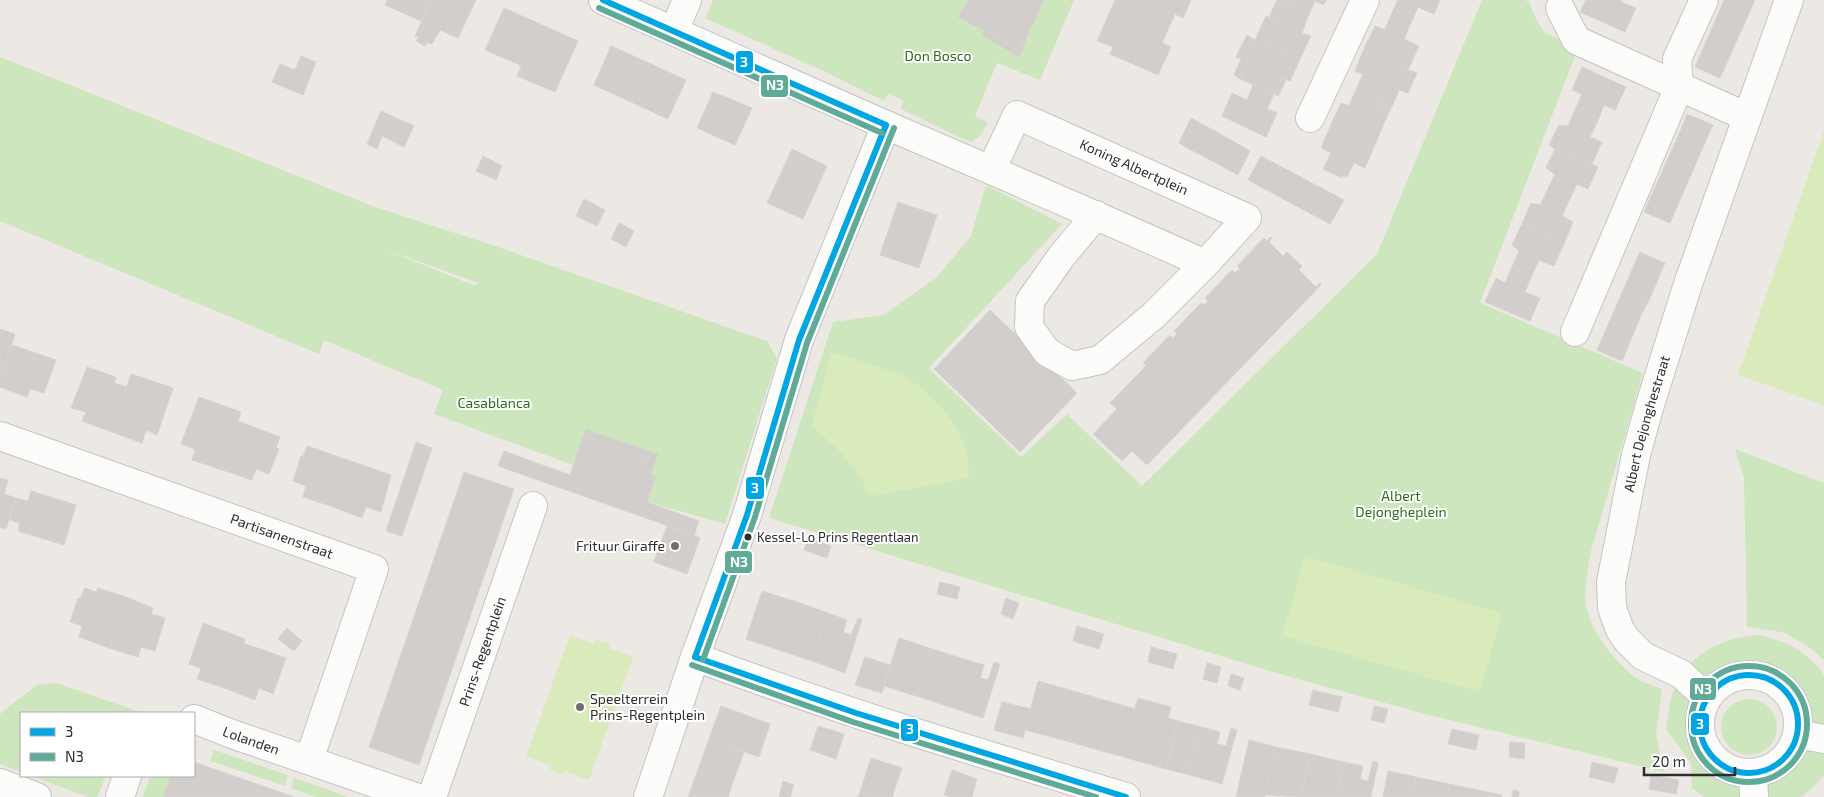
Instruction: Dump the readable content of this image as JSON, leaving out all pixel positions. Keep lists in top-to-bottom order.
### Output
{
  "streets": {
    "street": [
      "Koning Albertplein",
      "Albert Dejonghestraat",
      "Partisanenstraat",
      "Prins-Regentplein",
      "Lolanden"
    ]
  },
  "crossings": [
    ["Partisanenstraat", "Lolanden"]
  ],
  "parks": ["Don Bosco", "Casablanca", "Albert Dejongheplein"],
  "places": ["Kessel-Lo Prins Regentlaan", "Frituur Giraffe", "Speelterrein Prins-Regentplein"],
  "lines": ["transit line 3", "transit line N3"],
  "legend": ["3", "N3"],
  "scale_bar": "20 m"
}
